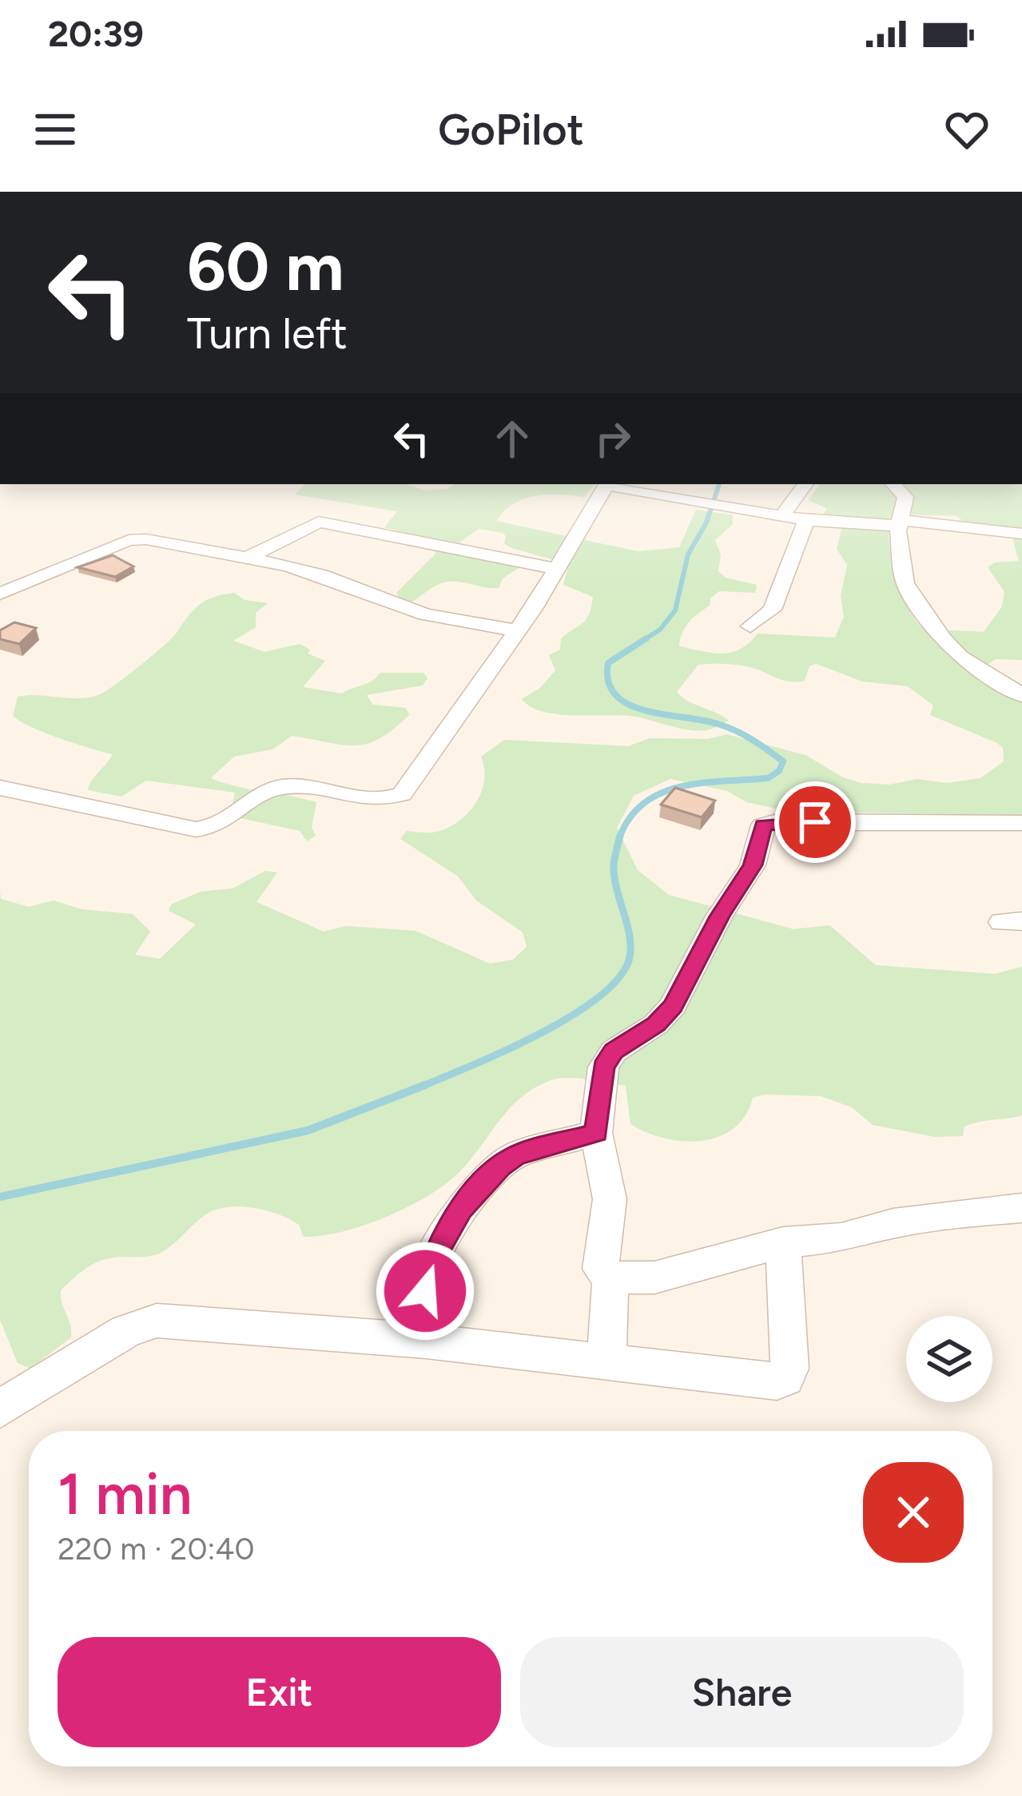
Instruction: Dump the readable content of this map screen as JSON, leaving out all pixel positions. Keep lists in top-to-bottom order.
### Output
{
  "page": {
    "status": "20:39",
    "header": "GoPilot",
    "turn": ["60 m", "Turn left"],
    "heading": ["1 min", "220 m · 20:40"],
    "buttons": ["Exit", "Share"]
  }
}
